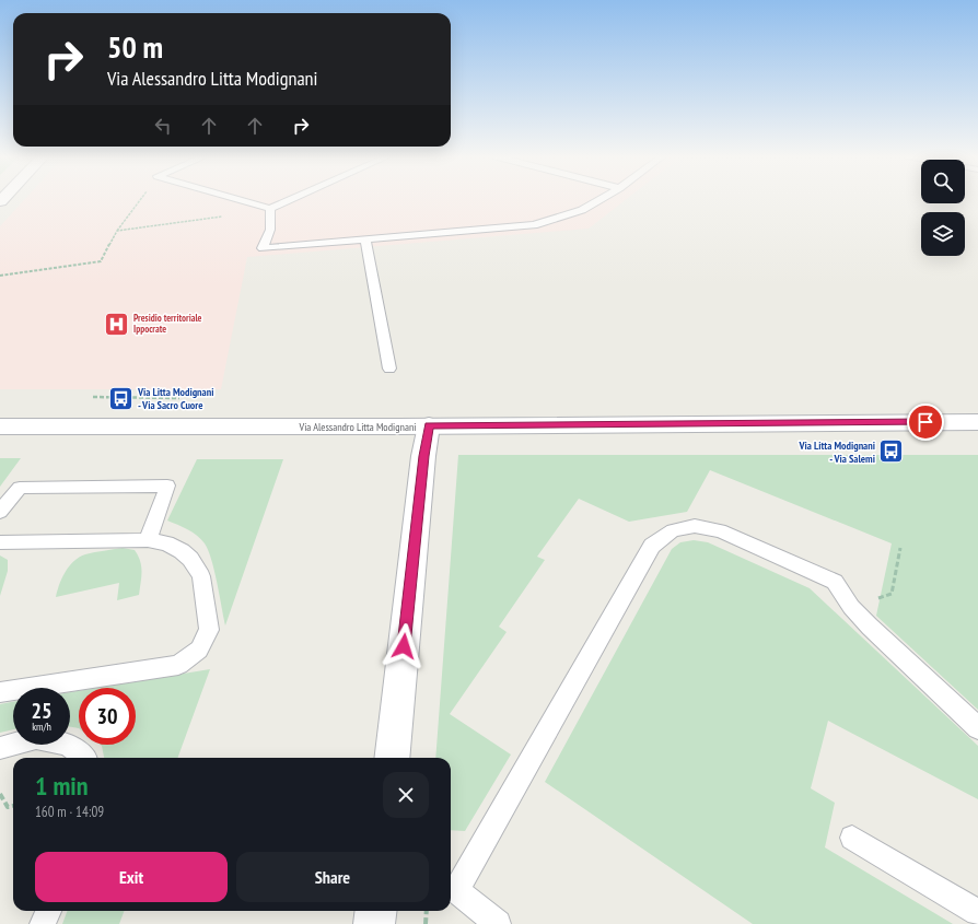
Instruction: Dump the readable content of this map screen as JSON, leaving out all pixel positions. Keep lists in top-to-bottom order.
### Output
{
  "streets": {
    "street": ["Via Alessandro Litta Modignani"]
  },
  "places": {
    "hospital": ["Presidio territoriale Ippocrate"],
    "bus stop": ["Via Litta Modignani - Via Sacro Cuore", "Via Litta Modignani - Via Salemi"]
  },
  "page": {
    "turn": ["50 m", "Via Alessandro Litta Modignani"],
    "speed": "25 km/h",
    "limit": "30",
    "heading": ["1 min", "160 m · 14:09"],
    "buttons": ["Exit", "Share"]
  }
}
